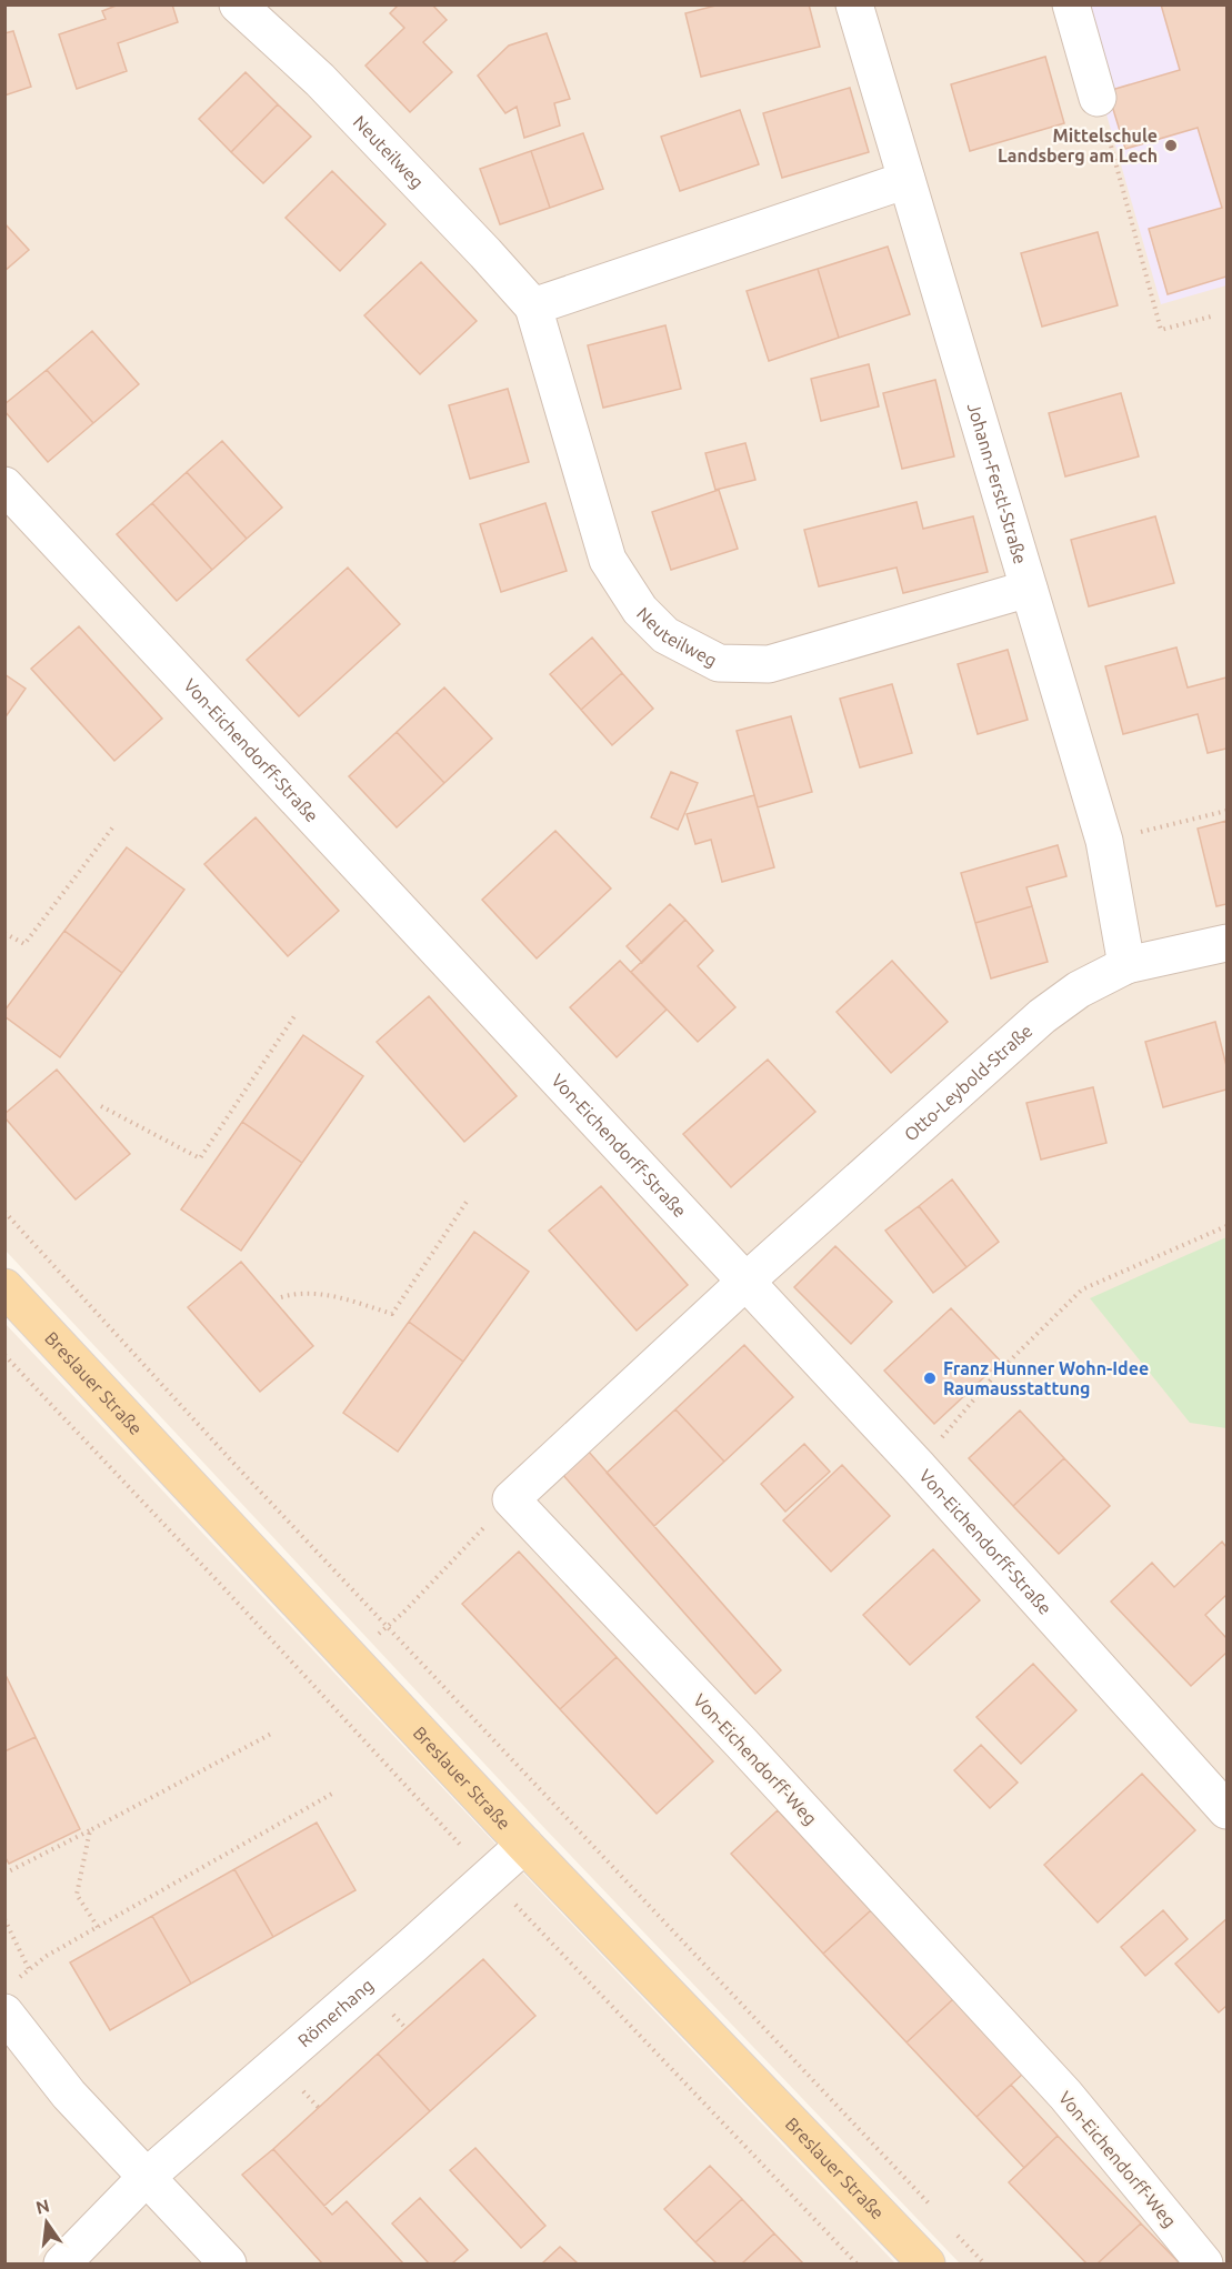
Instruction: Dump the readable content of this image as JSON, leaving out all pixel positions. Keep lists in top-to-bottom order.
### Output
{
  "streets": {
    "main road": ["Breslauer Straße"],
    "street": [
      "Neuteilweg",
      "Johann-Ferstl-Straße",
      "Von-Eichendorff-Straße",
      "Otto-Leybold-Straße",
      "Von-Eichendorff-Weg",
      "Römerhang"
    ]
  },
  "crossings": [
    ["Neuteilweg", "Johann-Ferstl-Straße"],
    ["Johann-Ferstl-Straße", "Otto-Leybold-Straße"],
    ["Von-Eichendorff-Straße", "Otto-Leybold-Straße"],
    ["Breslauer Straße", "Römerhang"]
  ],
  "places": ["Mittelschule Landsberg am Lech", "Franz Hunner Wohn-Idee Raumausstattung"],
  "north": "top"
}
